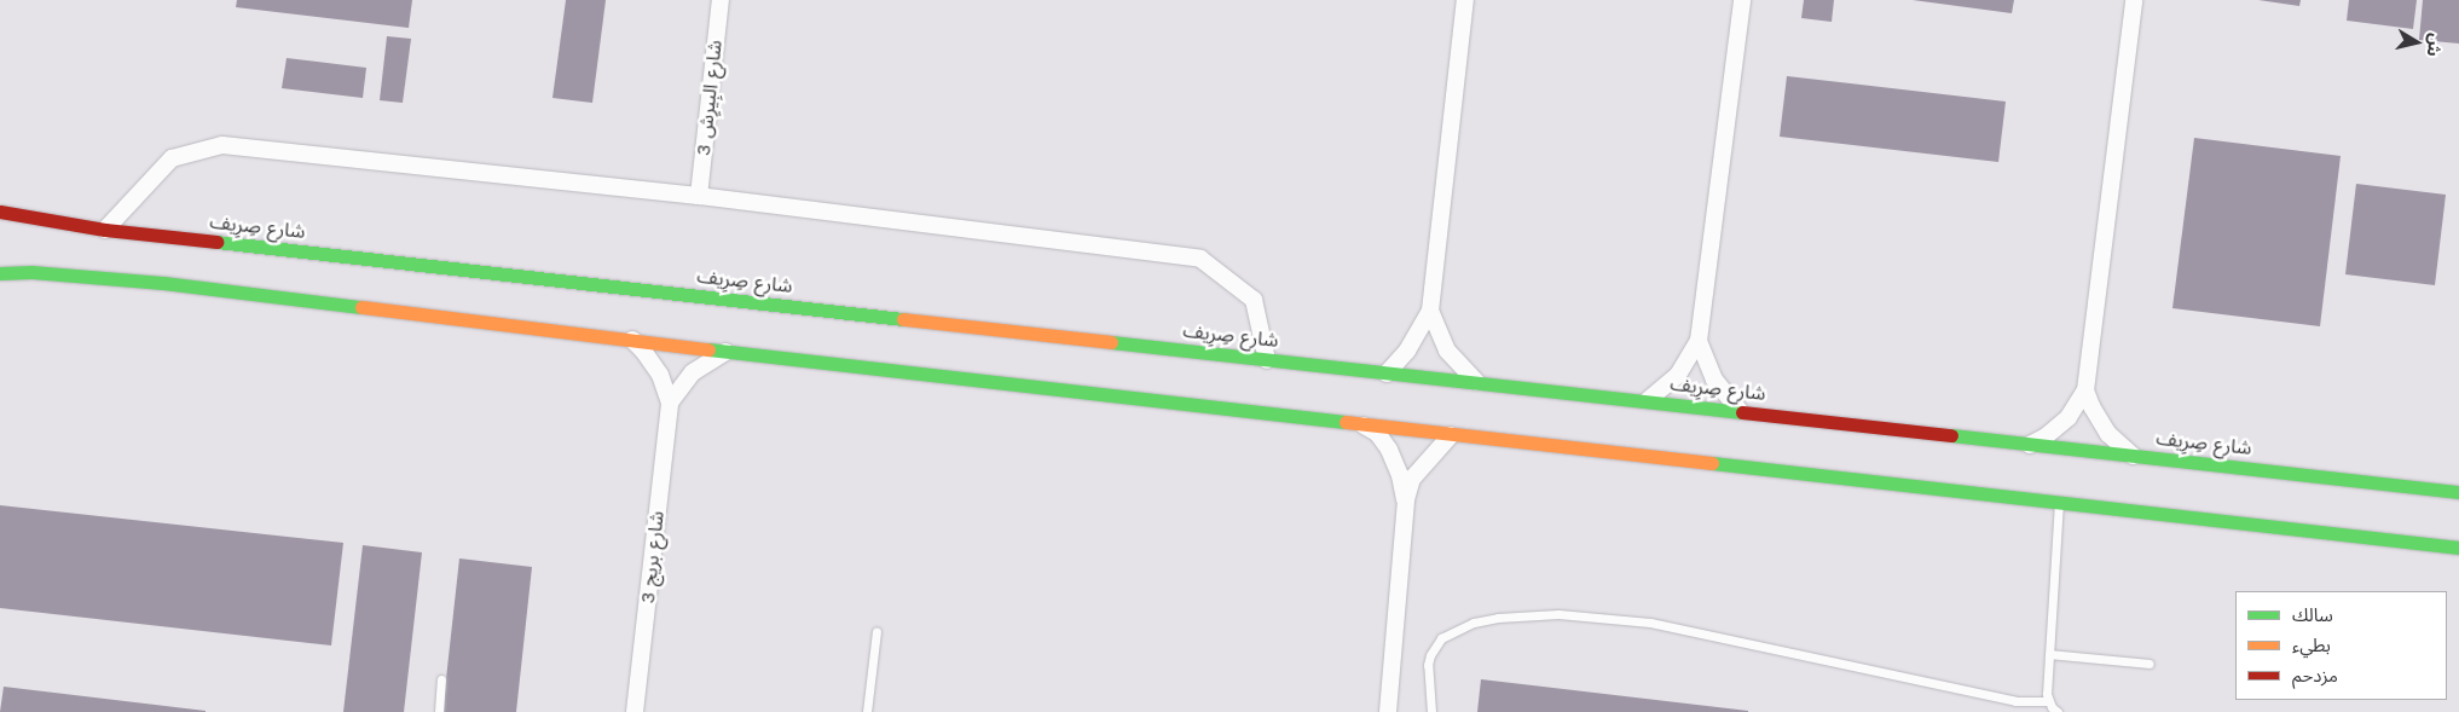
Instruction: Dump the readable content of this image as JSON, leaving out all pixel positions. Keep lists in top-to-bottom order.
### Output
{
  "streets": {
    "main road": ["شارع صِرِيف"],
    "street": ["شارع البِيرِش 3", "شارع بريج 3"]
  },
  "legend": ["سالك", "بطيء", "مزدحم"],
  "north": "right"
}
